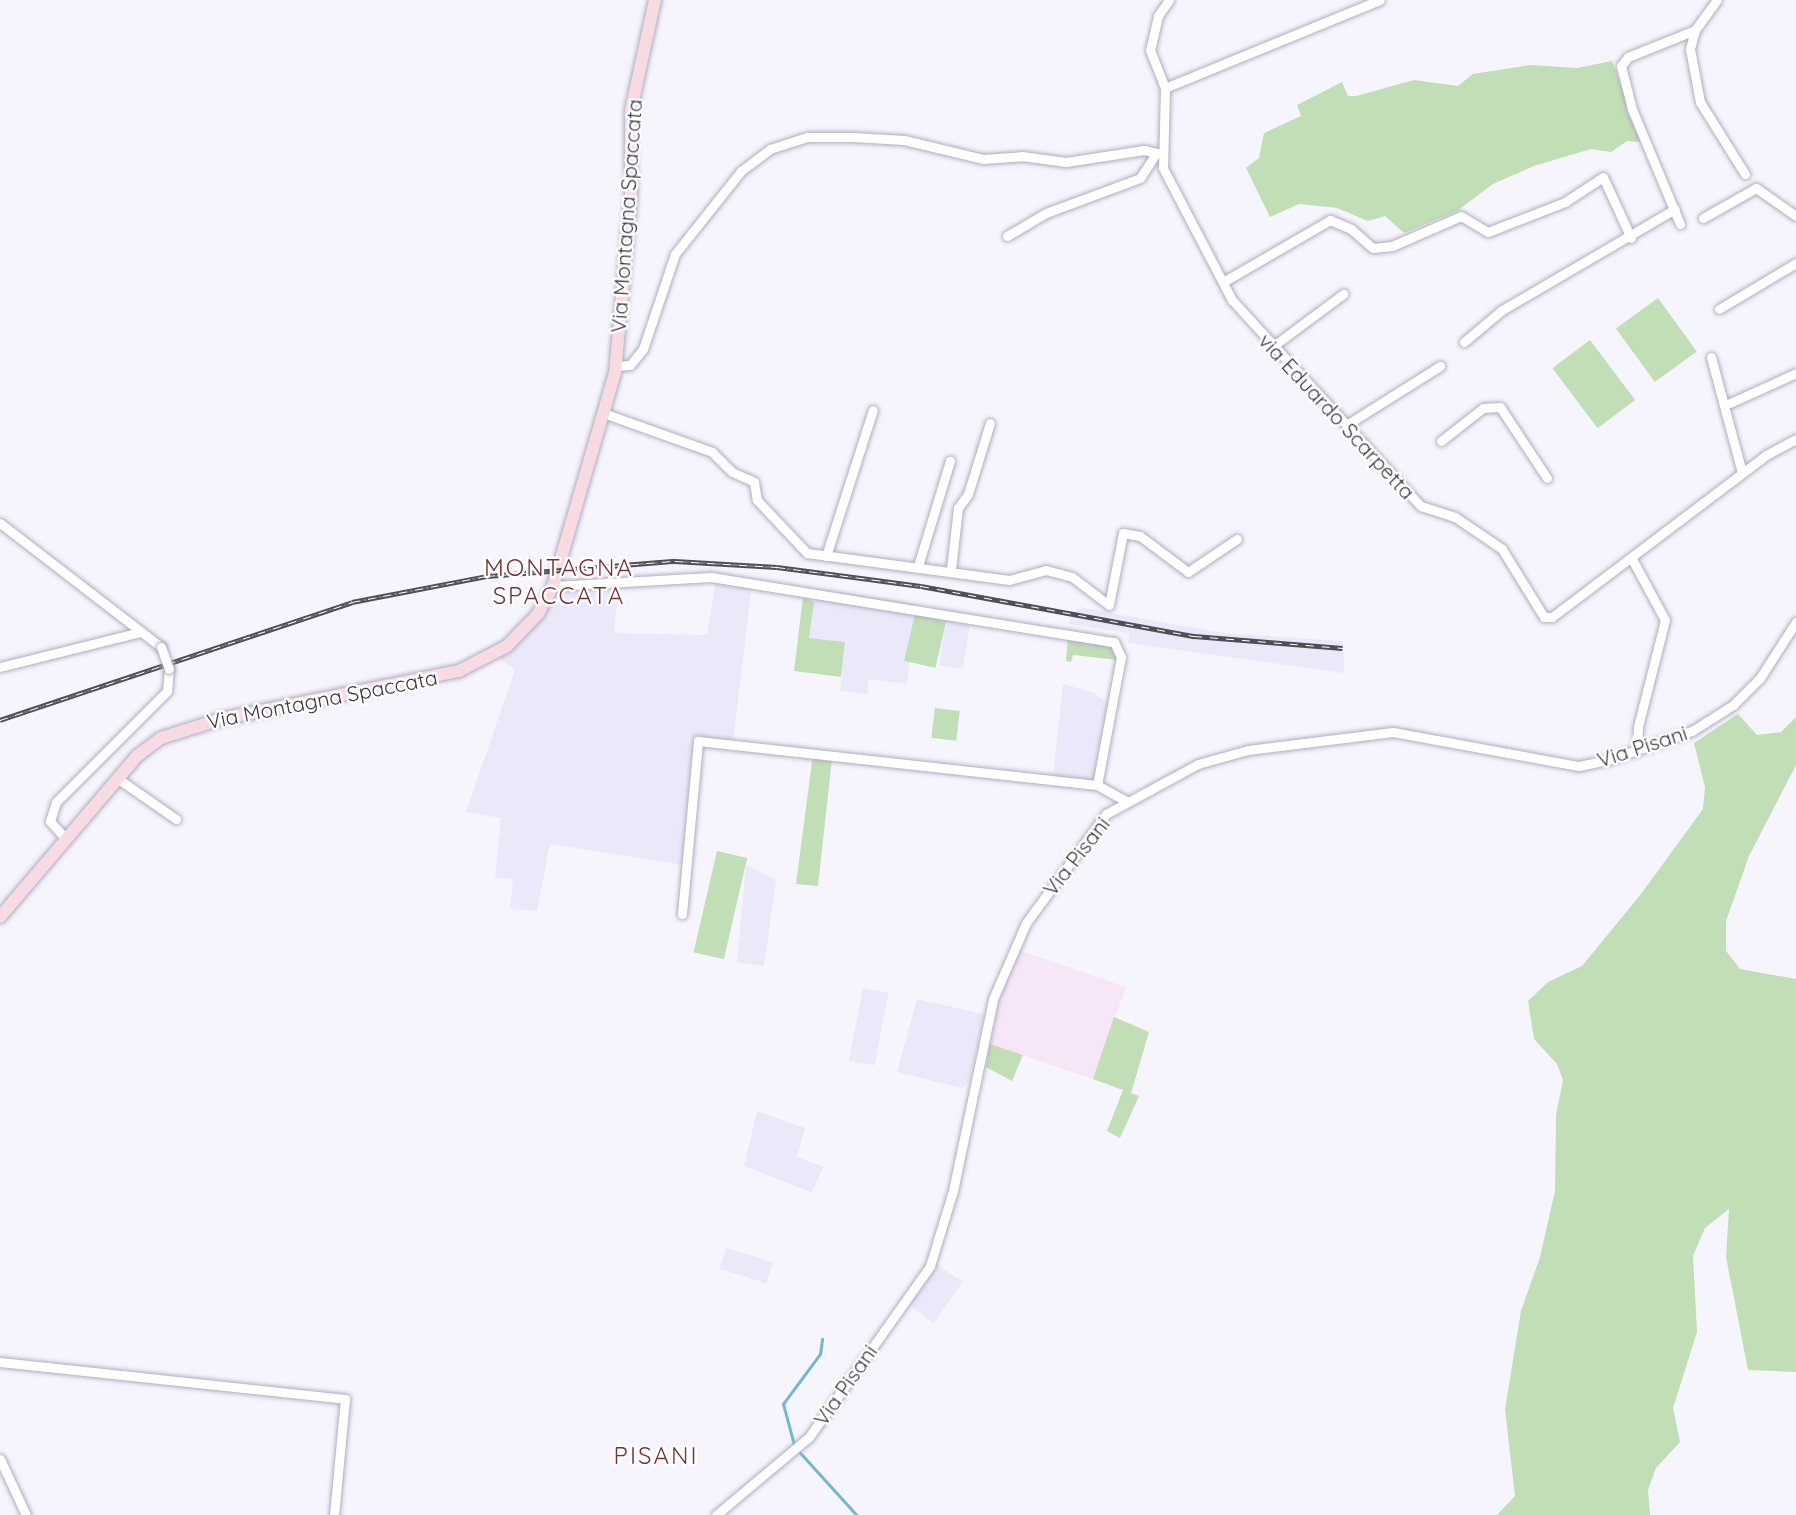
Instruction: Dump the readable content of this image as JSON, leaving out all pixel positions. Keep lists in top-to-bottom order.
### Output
{
  "streets": {
    "main road": ["Via Montagna Spaccata"],
    "street": ["via Eduardo Scarpetta", "Via Pisani"]
  },
  "districts": ["MONTAGNA SPACCATA", "PISANI"]
}
